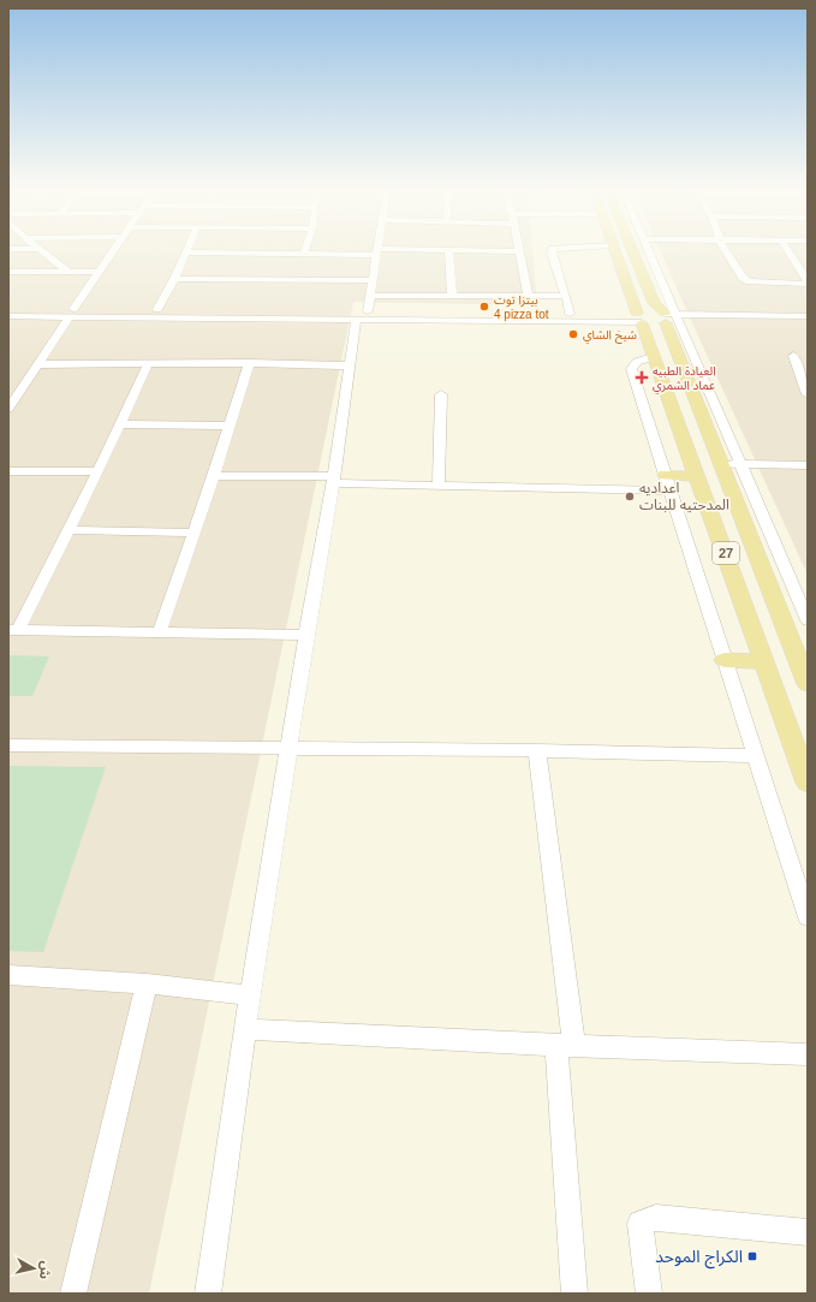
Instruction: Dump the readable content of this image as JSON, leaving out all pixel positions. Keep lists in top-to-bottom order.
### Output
{
  "streets": {
    "main road": ["27"]
  },
  "places": {
    "other": ["بيتزا توت 4 pizza tot", "شيخ الشاي", "اعداديه المدحتيه للبنات"],
    "health": ["العيادة الطبيه عماد الشمري"],
    "transit": ["الكراج الموحد"]
  },
  "north": "right"
}
